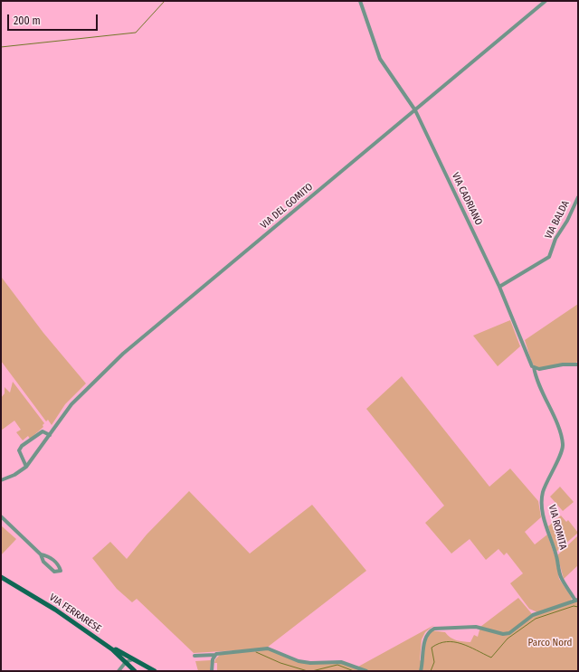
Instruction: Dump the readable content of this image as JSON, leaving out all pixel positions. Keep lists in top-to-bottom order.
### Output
{
  "streets": {
    "main road": ["VIA FERRARESE"],
    "street": [
      "VIA CADRIANO",
      "VIA DEL GOMITO",
      "VIA BALDA",
      "VIA ROMITA"
    ]
  },
  "crossings": [
    ["VIA CADRIANO", "VIA DEL GOMITO"],
    ["VIA CADRIANO", "VIA BALDA"],
    ["VIA CADRIANO", "VIA ROMITA"]
  ],
  "parks": ["Parco Nord"],
  "scale_bar": "200 m"
}
